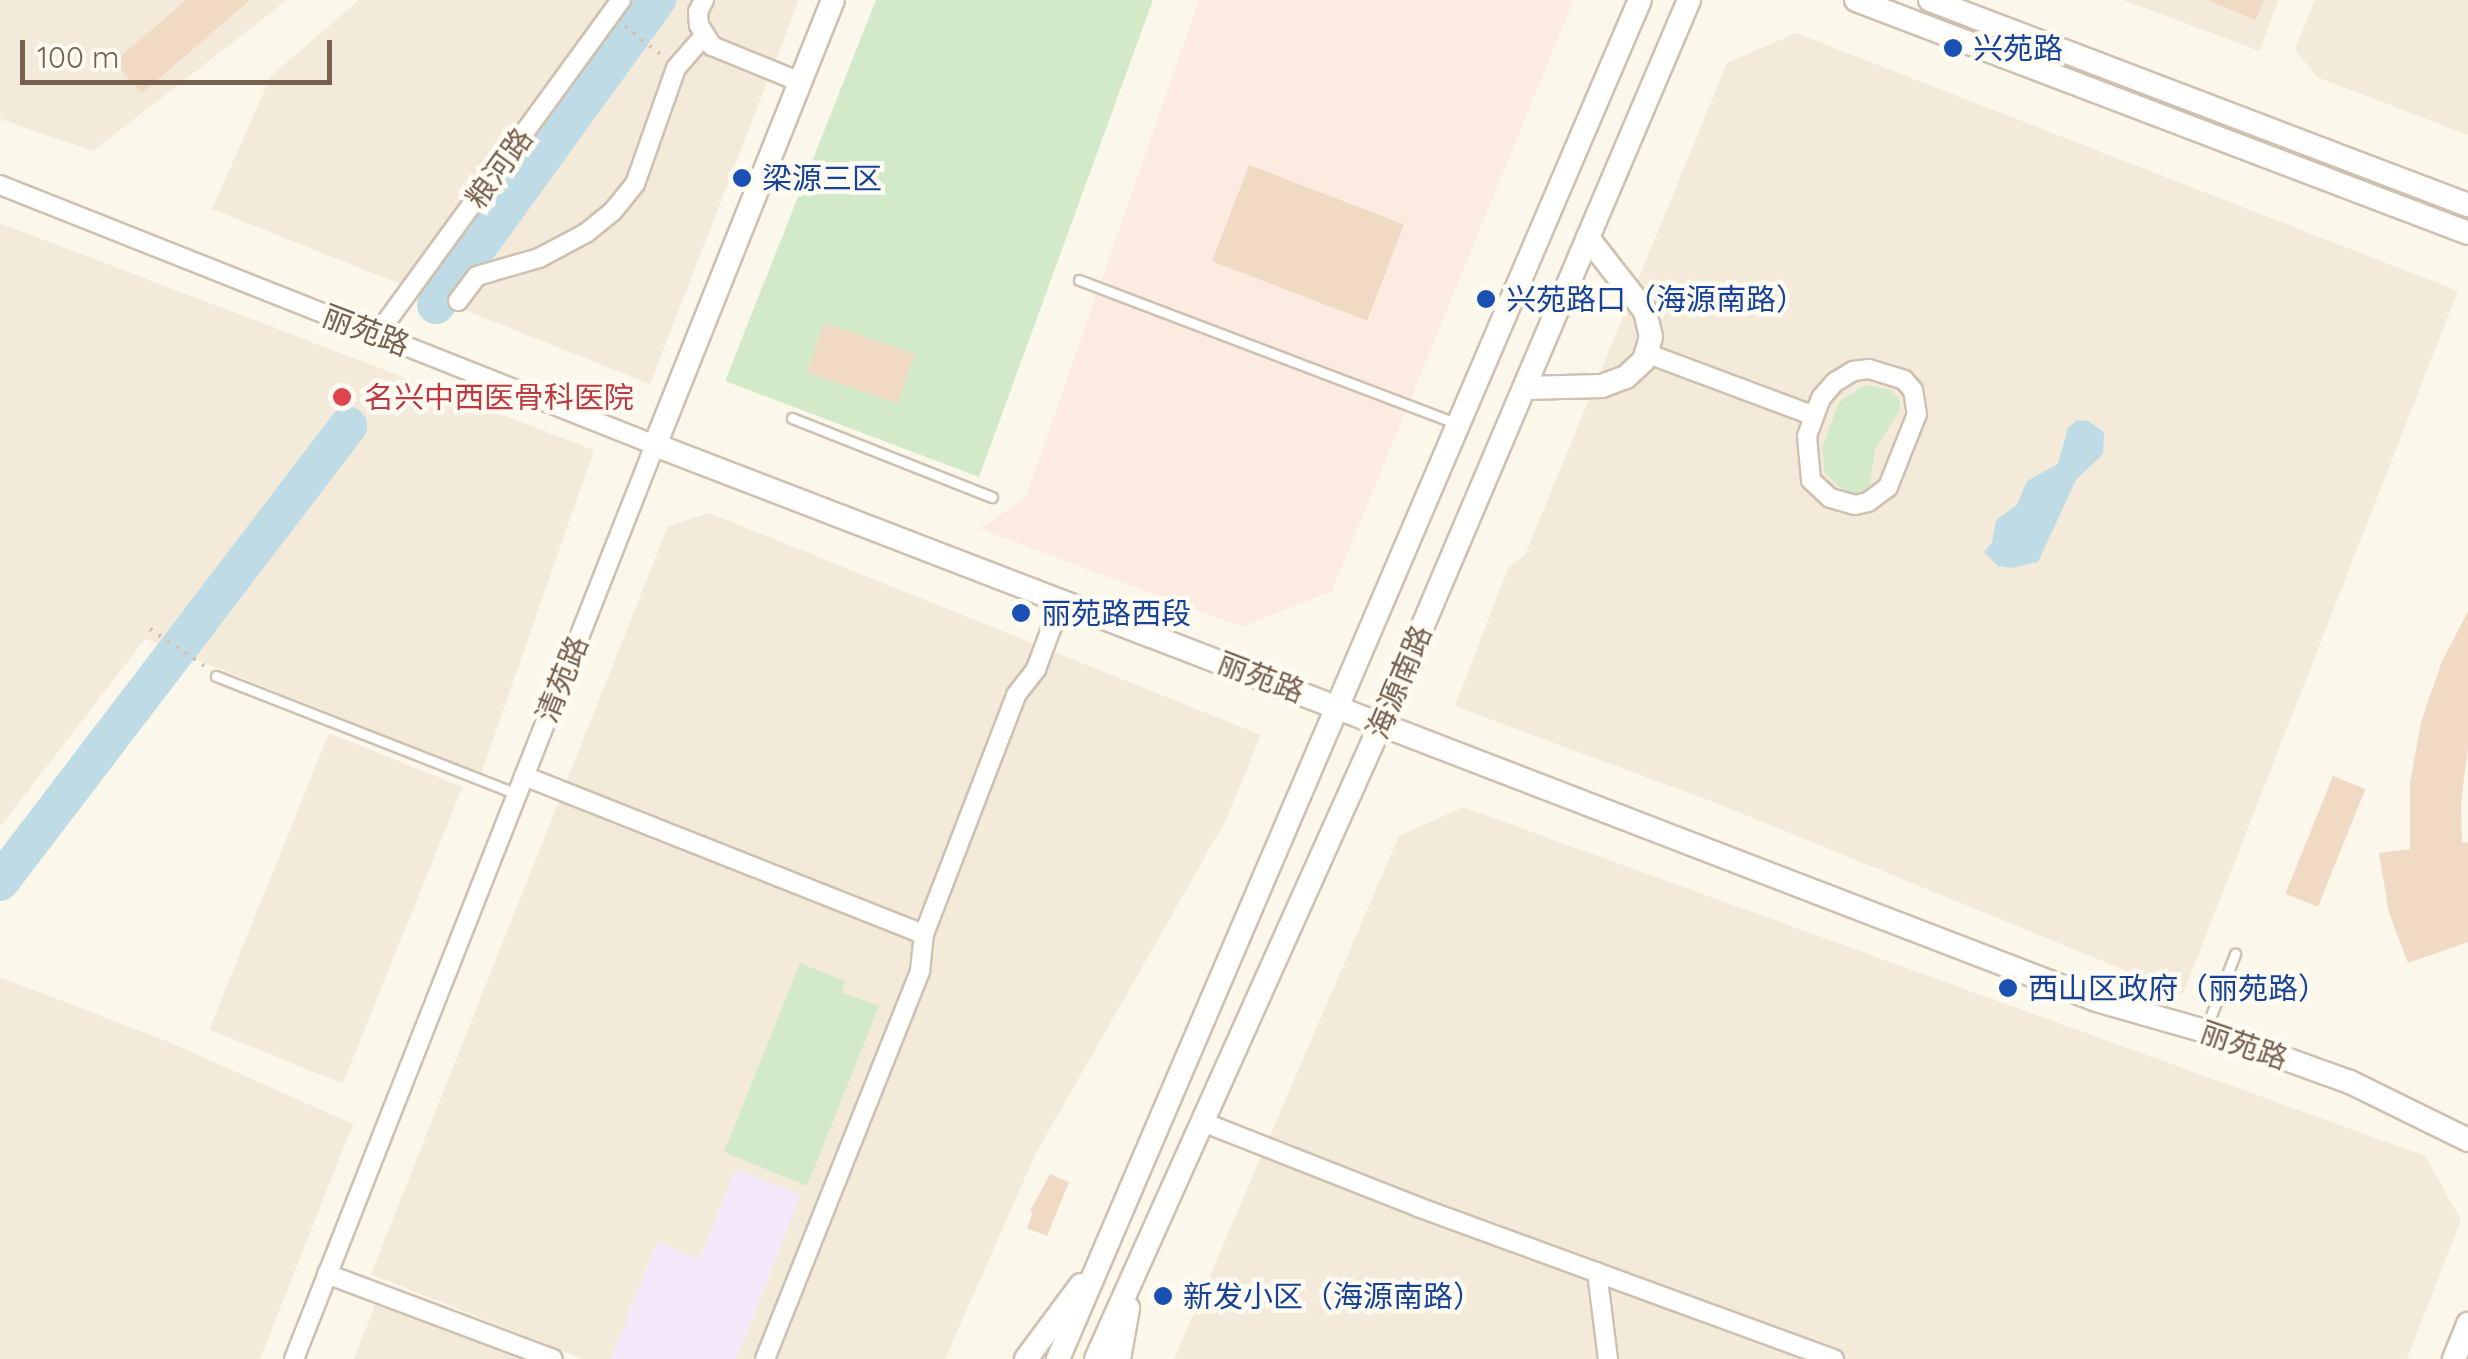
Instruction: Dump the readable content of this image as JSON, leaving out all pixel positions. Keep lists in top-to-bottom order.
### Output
{
  "streets": {
    "main road": ["丽苑路", "清苑路", "海源南路"],
    "street": ["粮河路"]
  },
  "crossings": [
    ["粮河路", "丽苑路"],
    ["丽苑路", "清苑路"],
    ["丽苑路", "海源南路"]
  ],
  "places": [
    "兴苑路",
    "梁源三区",
    "兴苑路口（海源南路）",
    "名兴中西医骨科医院",
    "丽苑路西段",
    "西山区政府（丽苑路）",
    "新发小区（海源南路）"
  ],
  "scale_bar": "100 m"
}
